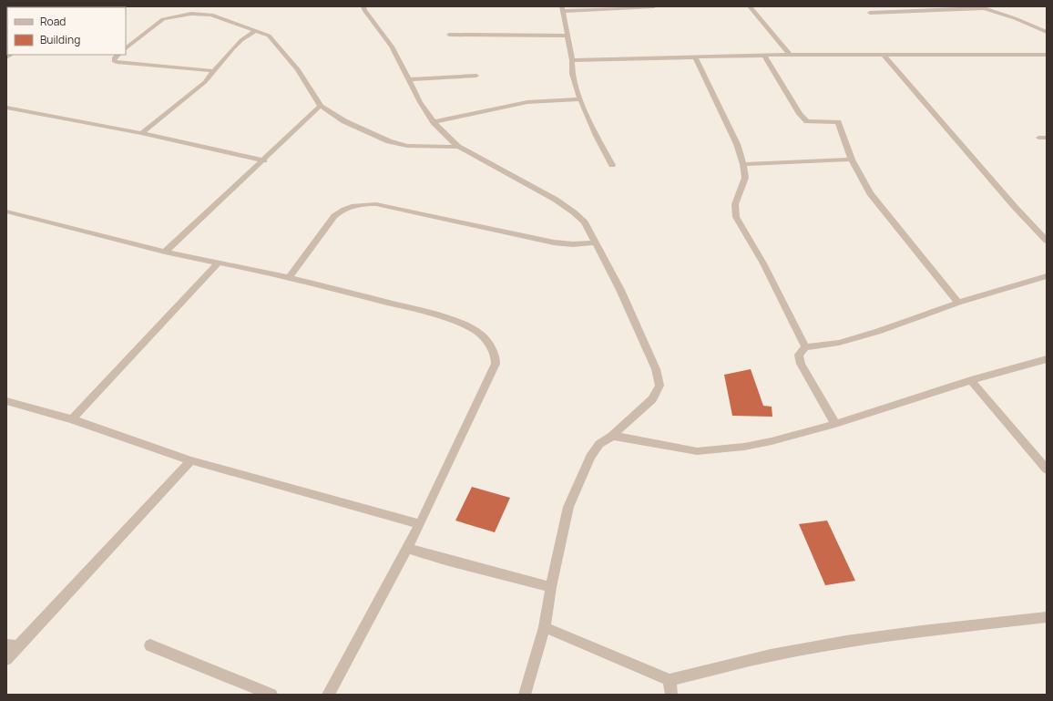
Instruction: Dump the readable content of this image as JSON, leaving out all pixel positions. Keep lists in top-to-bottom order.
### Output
{
  "legend": ["Road", "Building"]
}
